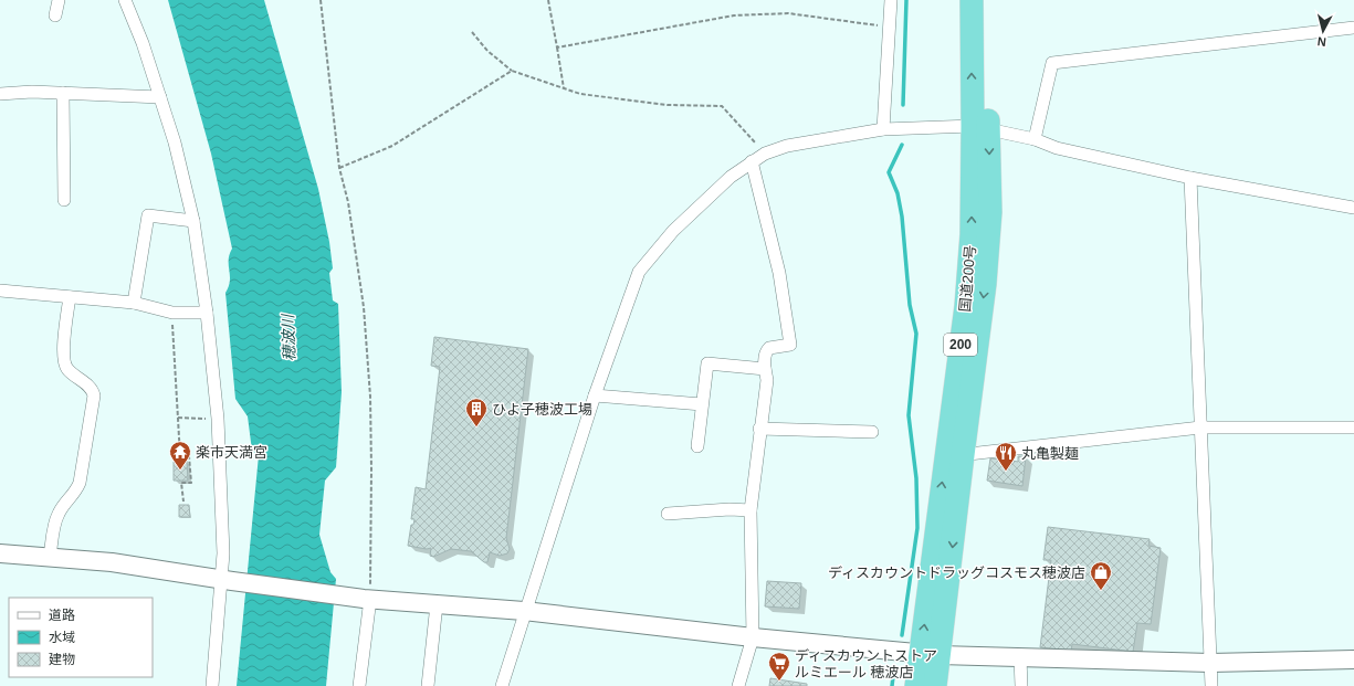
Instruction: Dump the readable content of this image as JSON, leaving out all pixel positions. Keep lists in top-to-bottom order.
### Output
{
  "streets": {
    "highway": ["国道200号", "200"]
  },
  "water": ["穂波川"],
  "places": {
    "building": ["ひよ子穂波工場"],
    "temple": ["楽市天満宮"],
    "restaurant": ["丸亀製麺"],
    "shop": ["ディスカウントドラッグコスモス穂波店"],
    "supermarket": ["ディスカウントストア ルミエール 穂波店"]
  },
  "legend": ["道路", "水域", "建物"],
  "north": "bottom"
}
